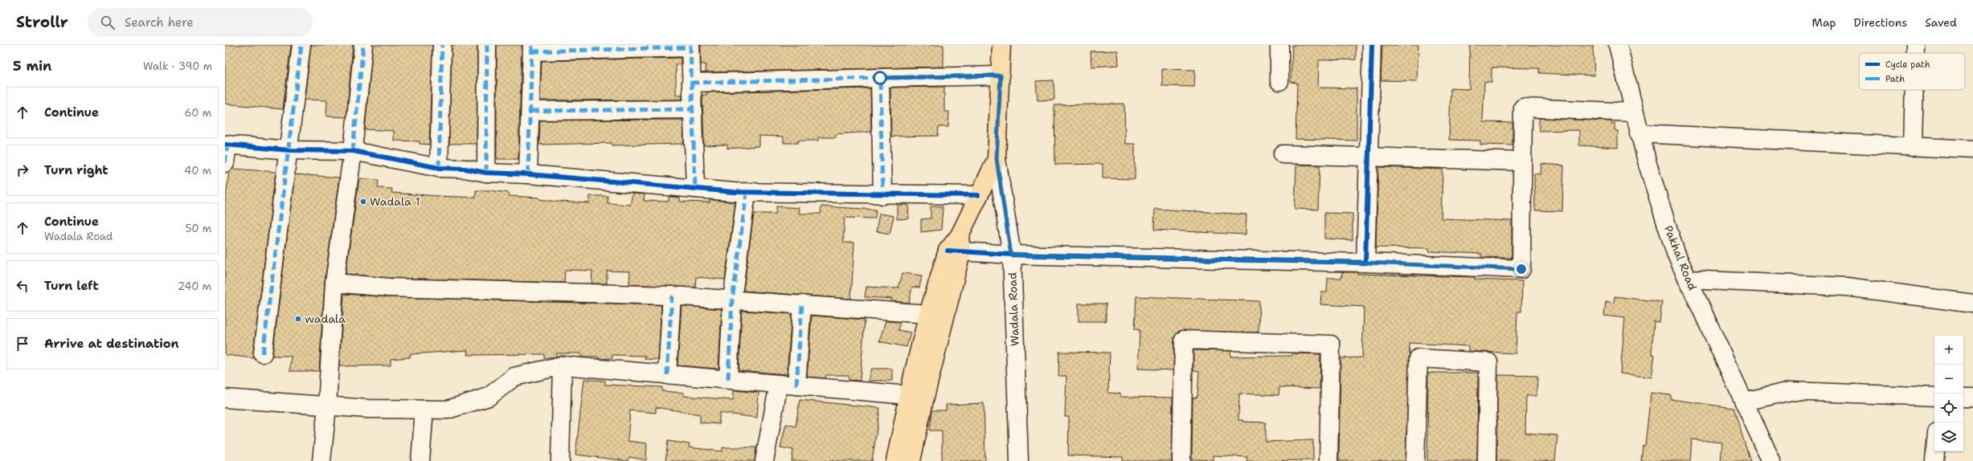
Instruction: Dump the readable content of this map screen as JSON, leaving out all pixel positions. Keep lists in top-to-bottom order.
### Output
{
  "streets": {
    "street": ["Pakhal Road", "Wadala Road"]
  },
  "places": ["Wadala 1", "wadala"],
  "legend": ["Cycle path", "Path"],
  "page": {
    "header": "Strollr",
    "search": "Search here",
    "nav": ["Map", "Directions", "Saved"],
    "heading": ["5 min", "Walk · 390 m"],
    "list": [
      ["Continue", "60 m"],
      ["Turn right", "40 m"],
      ["Continue", "Wadala Road", "50 m"],
      ["Turn left", "240 m"],
      "Arrive at destination"
    ],
    "map_buttons": ["+", "−"]
  }
}
